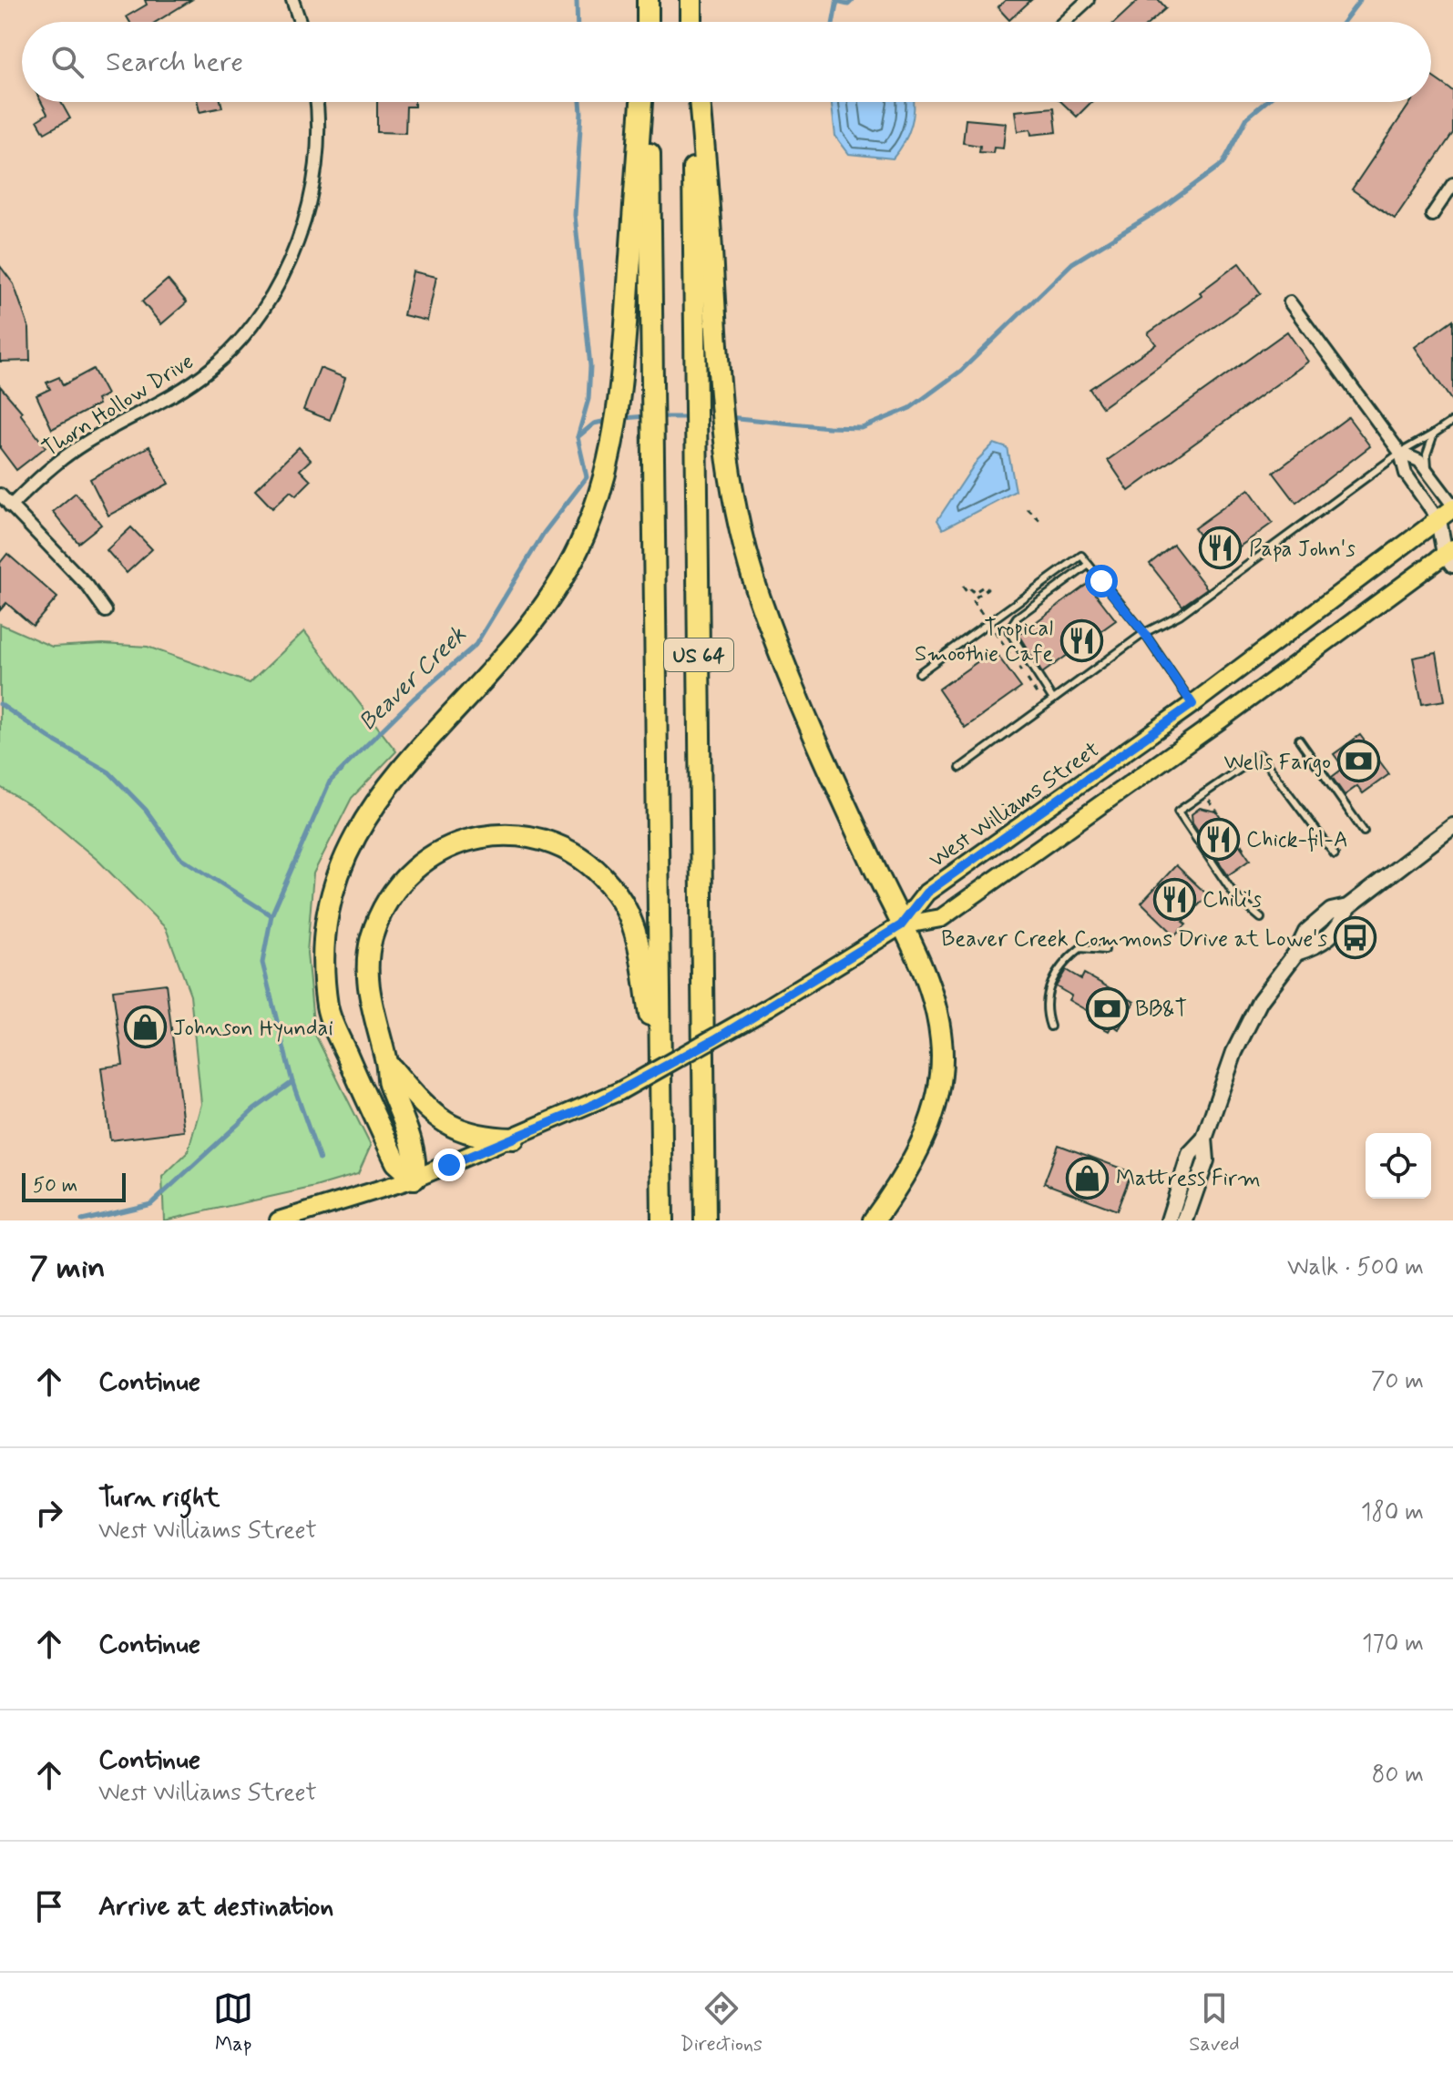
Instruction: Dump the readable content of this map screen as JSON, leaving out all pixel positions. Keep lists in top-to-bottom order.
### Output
{
  "streets": {
    "highway": ["US 64"],
    "main road": ["West Williams Street"],
    "street": ["Thorn Hollow Drive"]
  },
  "water": ["Beaver Creek"],
  "places": {
    "restaurant": [
      "Papa John's",
      "Tropical Smoothie Cafe",
      "Chick-fil-A",
      "Chili's"
    ],
    "bank": ["Wells Fargo", "BB&T"],
    "bus stop": ["Beaver Creek Commons Drive at Lowe's"],
    "shop": ["Johnson Hyundai", "Mattress Firm"]
  },
  "scale_bar": "50 m",
  "page": {
    "search": "Search here",
    "scale": "50 m",
    "heading": ["7 min", "Walk · 500 m"],
    "list": [
      ["Continue", "70 m"],
      ["Turn right", "West Williams Street", "180 m"],
      ["Continue", "170 m"],
      ["Continue", "West Williams Street", "80 m"],
      "Arrive at destination"
    ],
    "nav": ["Map", "Directions", "Saved"]
  }
}
